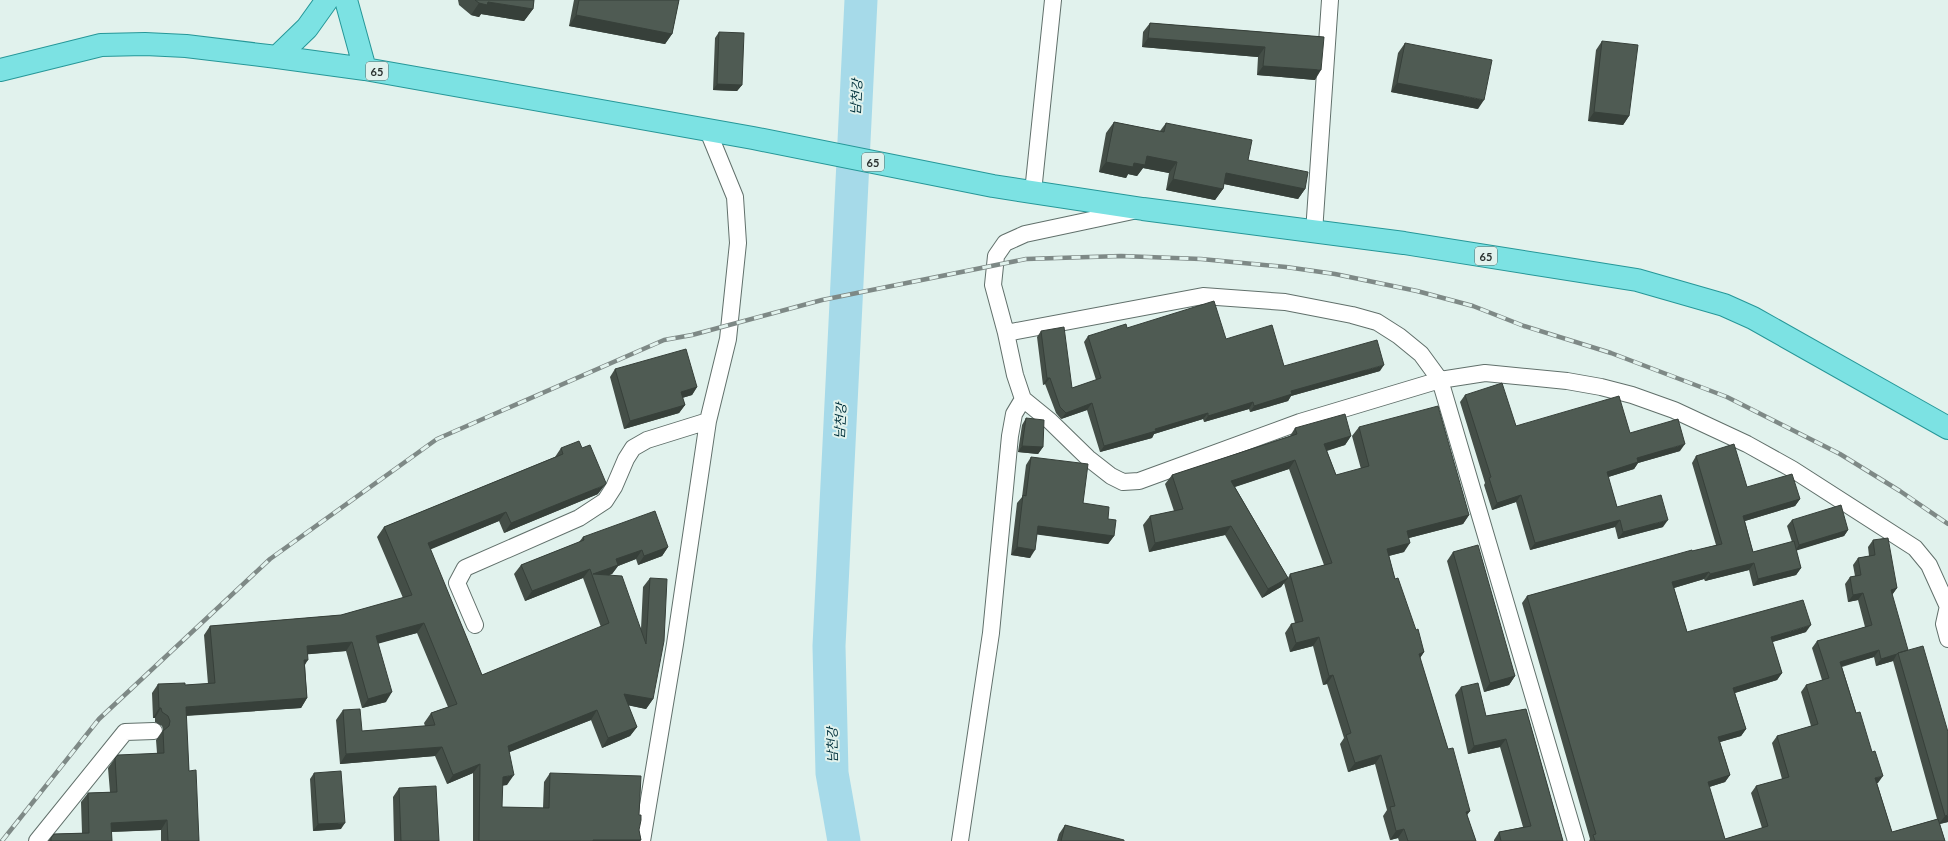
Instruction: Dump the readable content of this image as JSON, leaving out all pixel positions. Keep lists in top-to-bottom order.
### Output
{
  "streets": {
    "main road": ["65"]
  },
  "water": ["남천강"]
}
